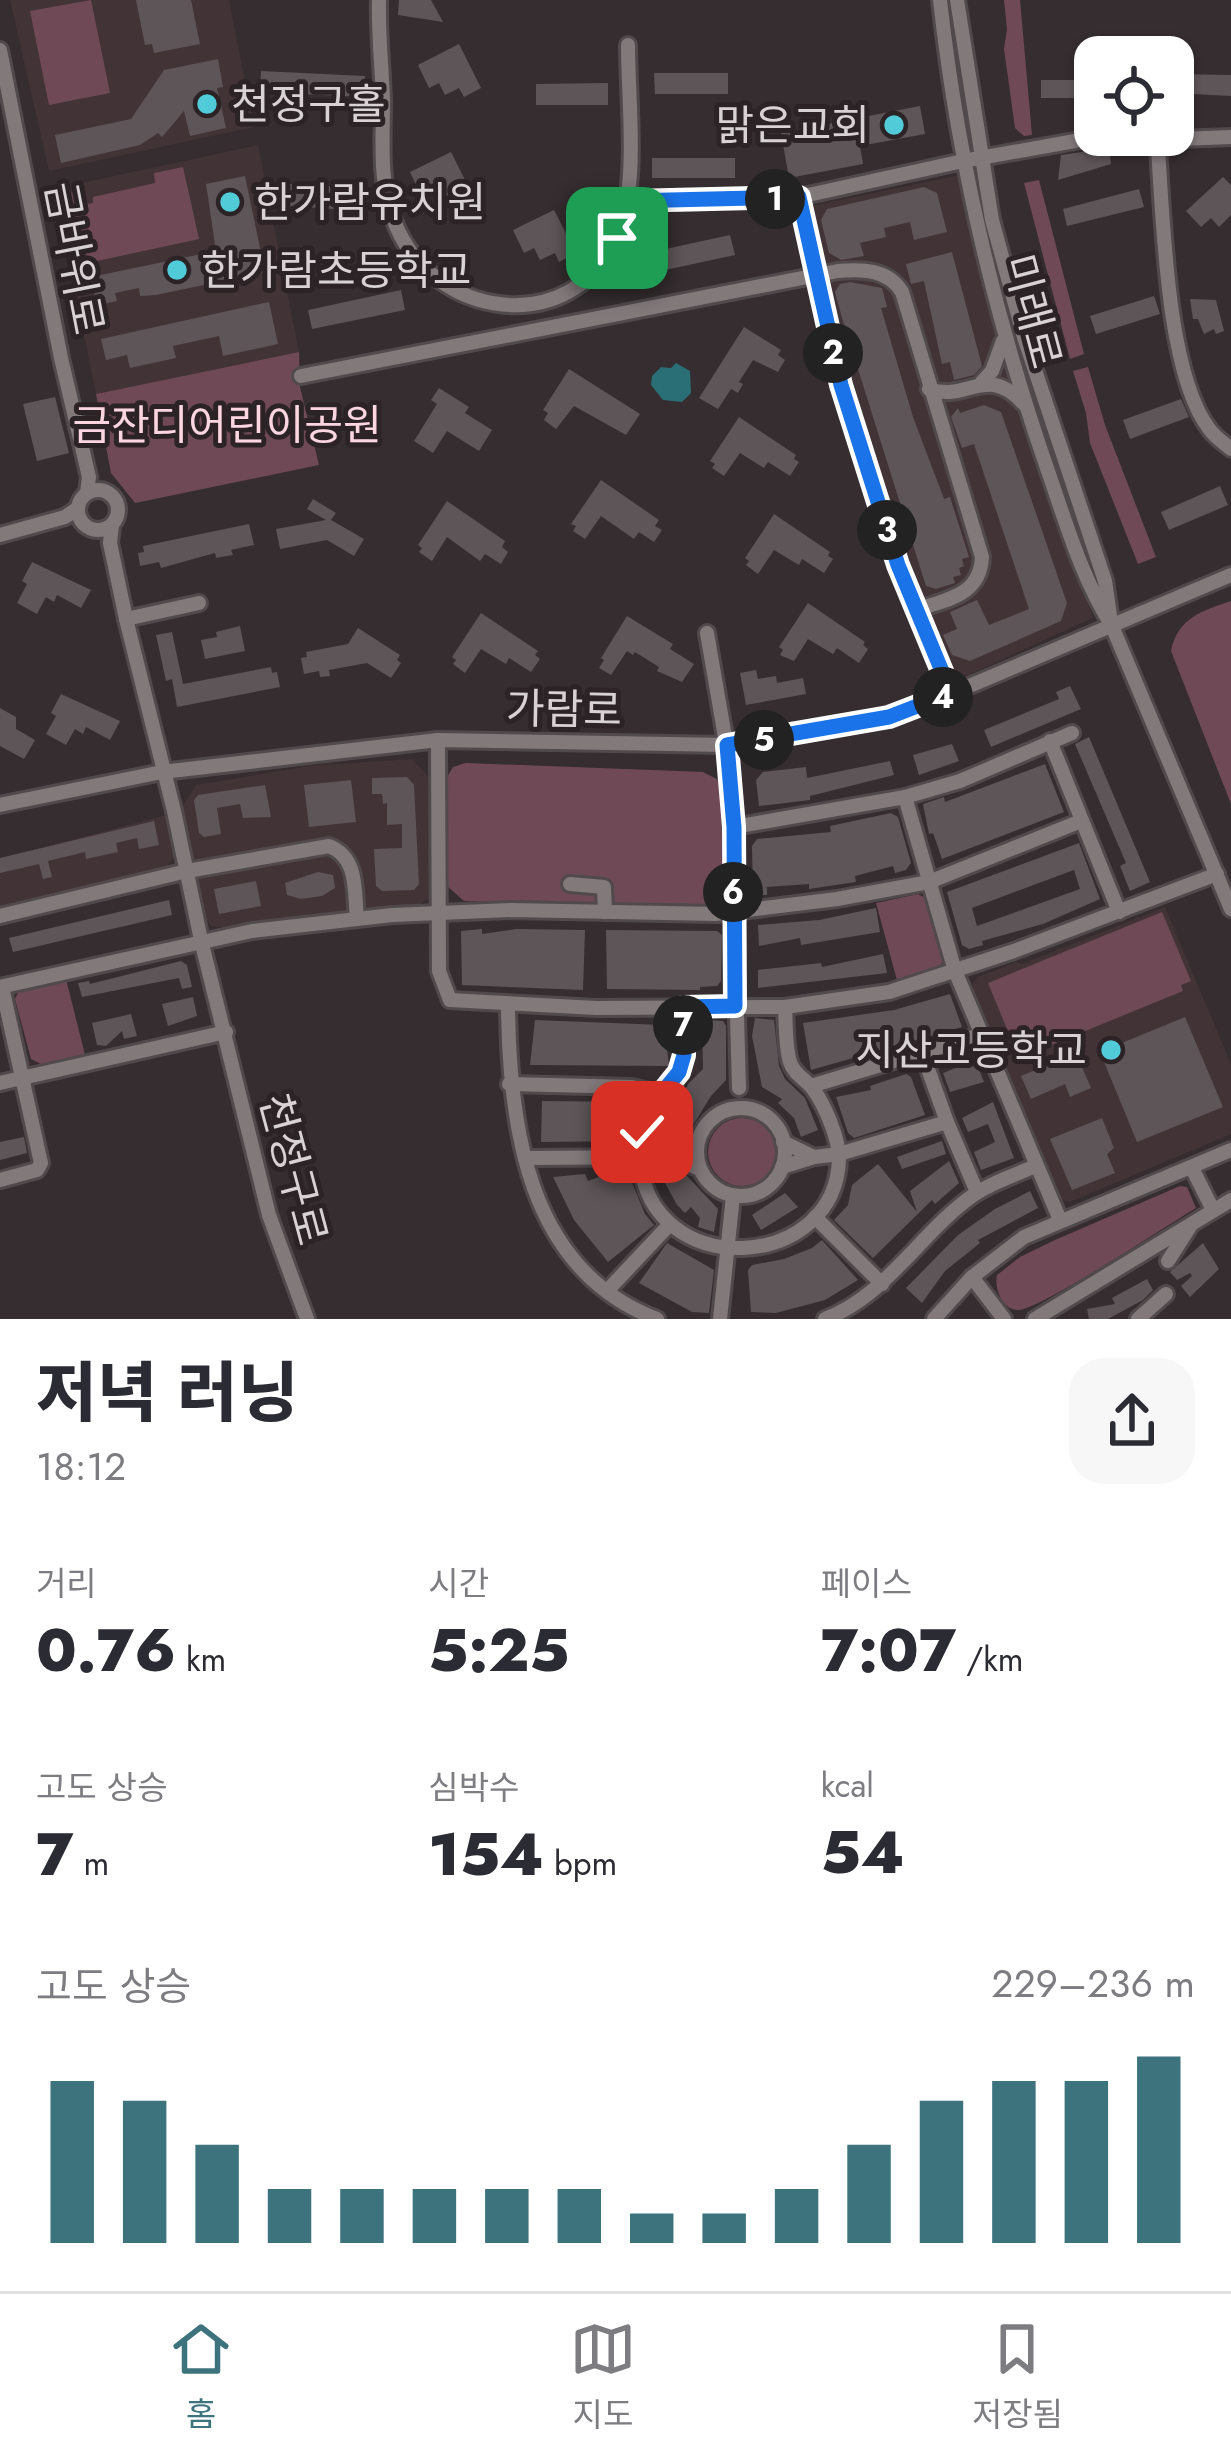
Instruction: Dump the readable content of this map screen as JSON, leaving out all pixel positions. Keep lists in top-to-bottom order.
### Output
{
  "streets": {
    "street": [
      "금바위로",
      "미래로",
      "가람로",
      "천정구로"
    ]
  },
  "crossings": [
    ["미래로", "가람로"],
    ["가람로", "천정구로"]
  ],
  "parks": ["금잔디어린이공원"],
  "places": [
    "천정구홀",
    "맑은교회",
    "한가람유치원",
    "한가람초등학교",
    "지산고등학교"
  ],
  "page": {
    "pins": [
      "1",
      "2",
      "3",
      "4",
      "5",
      "6",
      "7"
    ],
    "heading": ["저녁 러닝", "18:12"],
    "stats": [
      ["거리", "0.76 km"],
      ["시간", "5:25"],
      ["페이스", "7:07 /km"],
      ["고도 상승", "7 m"],
      ["심박수", "154 bpm"],
      ["kcal", "54"]
    ],
    "chart": ["고도 상승", "229–236 m"],
    "tabs": ["홈", "지도", "저장됨"]
  }
}
